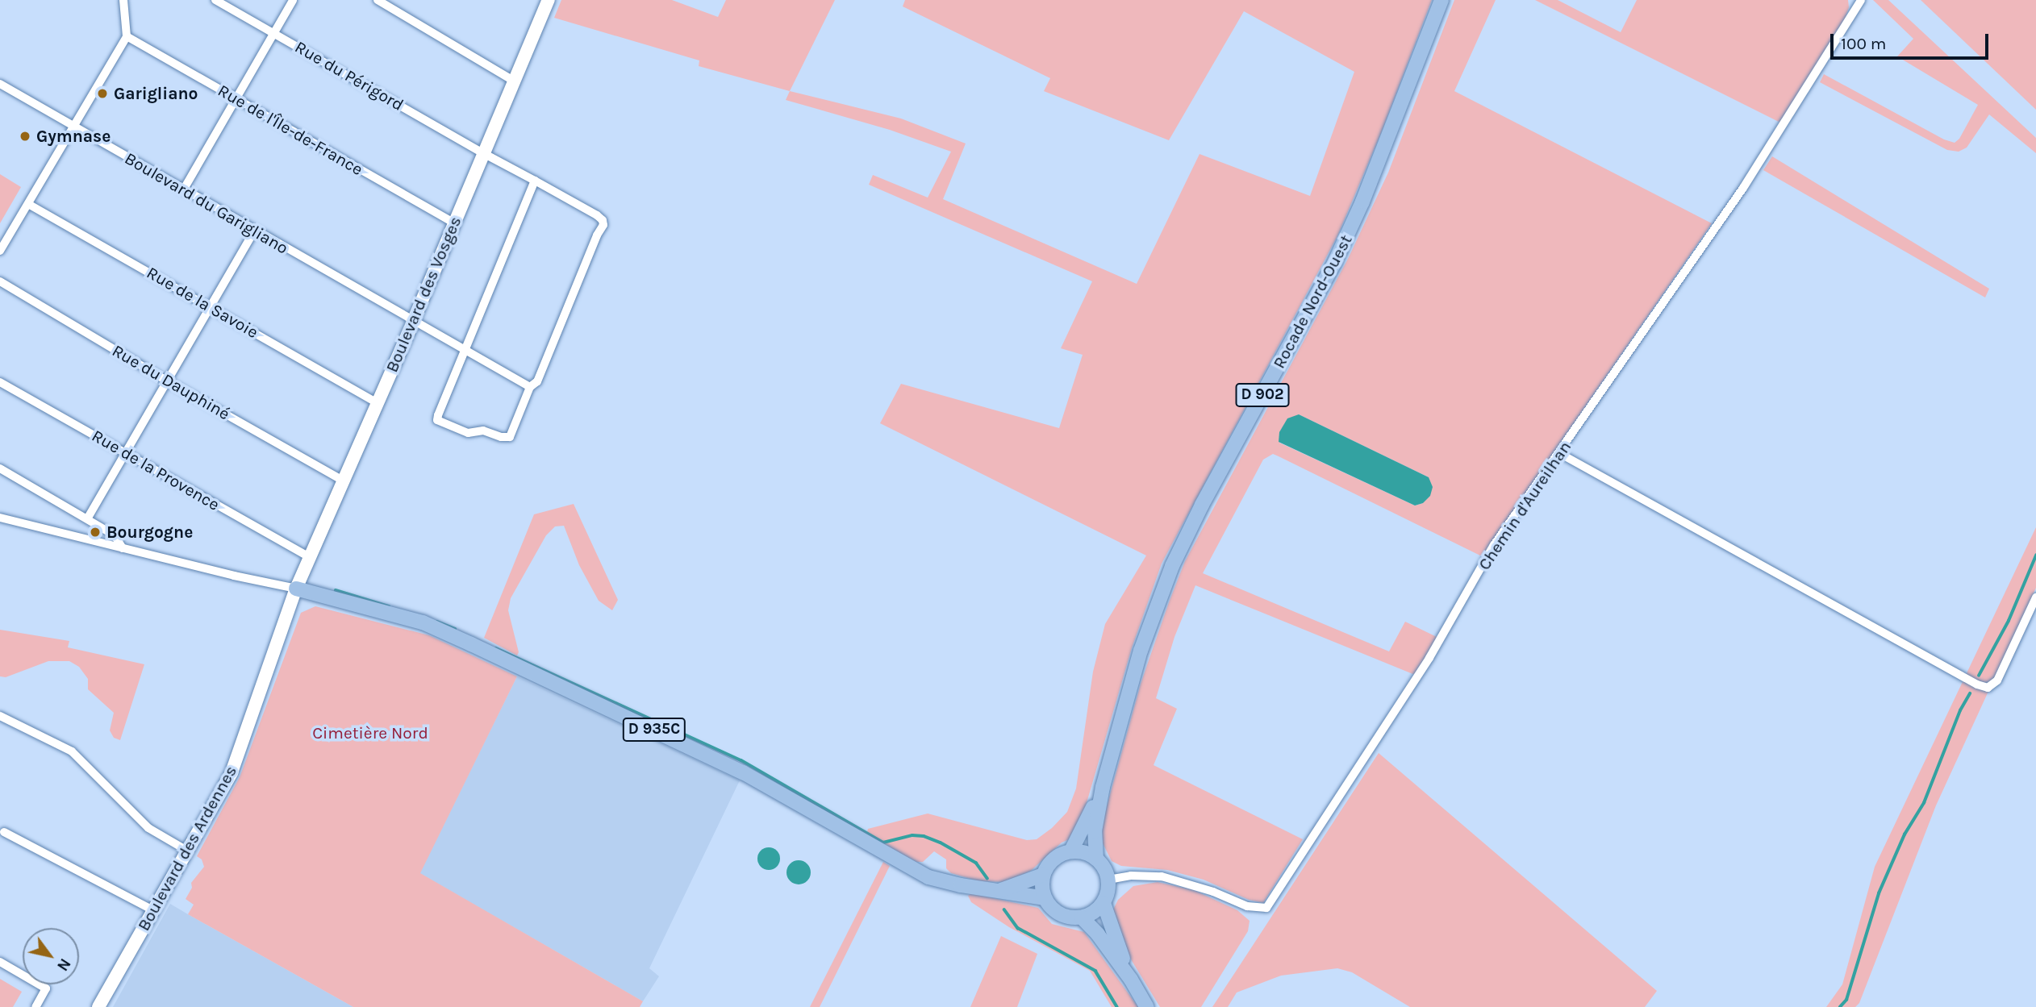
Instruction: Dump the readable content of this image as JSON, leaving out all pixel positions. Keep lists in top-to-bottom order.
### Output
{
  "streets": {
    "main road": [
      "Boulevard des Vosges",
      "Rocade Nord-Ouest",
      "D 902",
      "D 935C",
      "Boulevard des Ardennes"
    ],
    "street": [
      "Rue du Périgord",
      "Rue de l'Île-de-France",
      "Boulevard du Garigliano",
      "Rue de la Savoie",
      "Rue du Dauphiné",
      "Rue de la Provence",
      "Chemin d'Aureilhan"
    ]
  },
  "crossings": [
    ["Rue du Périgord", "Boulevard du Garigliano"],
    ["Rue du Périgord", "Boulevard des Vosges"],
    ["Rue de l'Île-de-France", "Boulevard des Vosges"],
    ["Boulevard du Garigliano", "Boulevard des Vosges"],
    ["Boulevard des Vosges", "Rue de la Savoie"],
    ["Boulevard des Vosges", "Rue du Dauphiné"],
    ["Boulevard des Vosges", "Rue de la Provence"],
    ["Boulevard des Vosges", "D 935C"],
    ["Boulevard des Vosges", "Boulevard des Ardennes"],
    ["Rocade Nord-Ouest", "Chemin d'Aureilhan"],
    ["Rocade Nord-Ouest", "D 935C"],
    ["Chemin d'Aureilhan", "D 935C"],
    ["D 935C", "Boulevard des Ardennes"]
  ],
  "parks": ["Cimetière Nord"],
  "places": ["Garigliano", "Gymnase", "Bourgogne"],
  "scale_bar": "100 m",
  "north": "bottom right"
}
